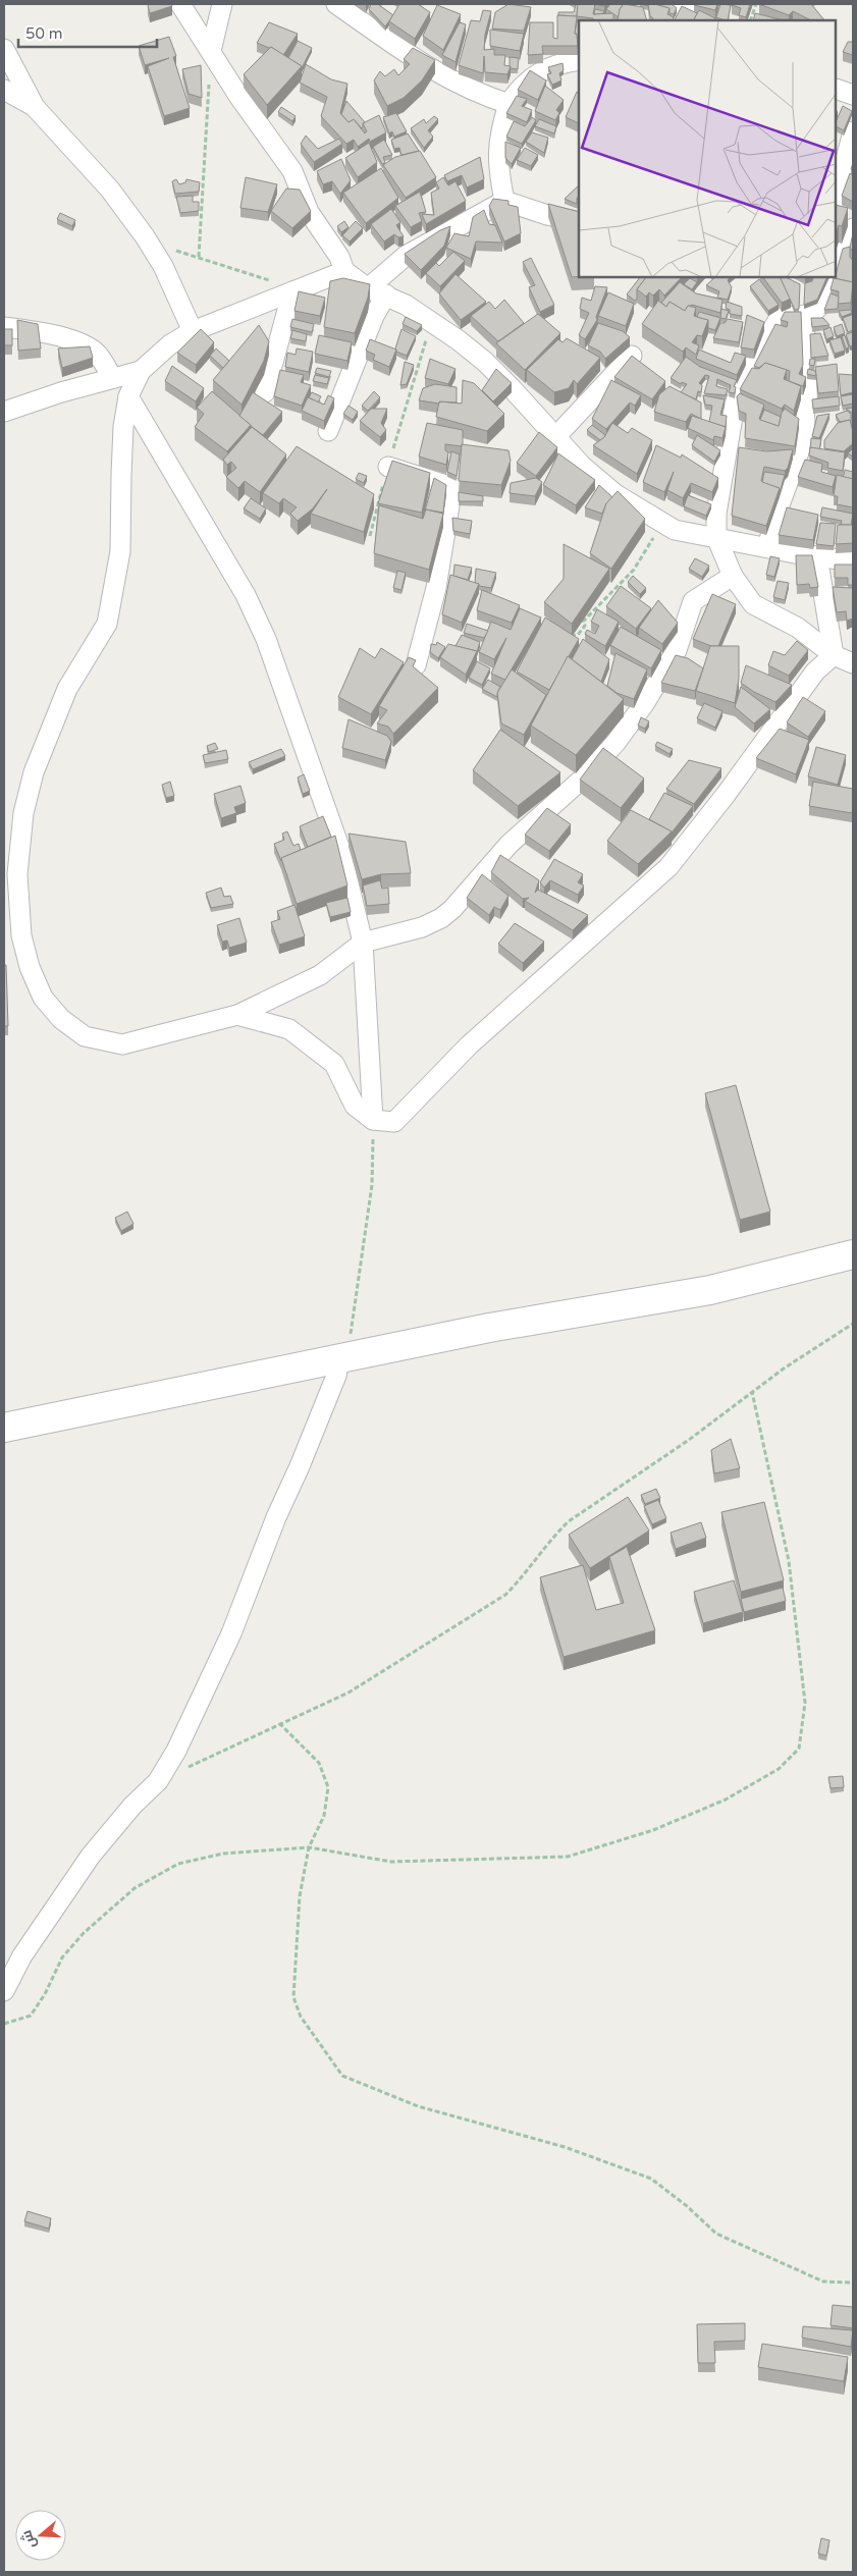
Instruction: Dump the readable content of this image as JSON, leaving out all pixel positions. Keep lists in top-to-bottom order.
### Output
{
  "scale_bar": "50 m",
  "north": "left"
}
